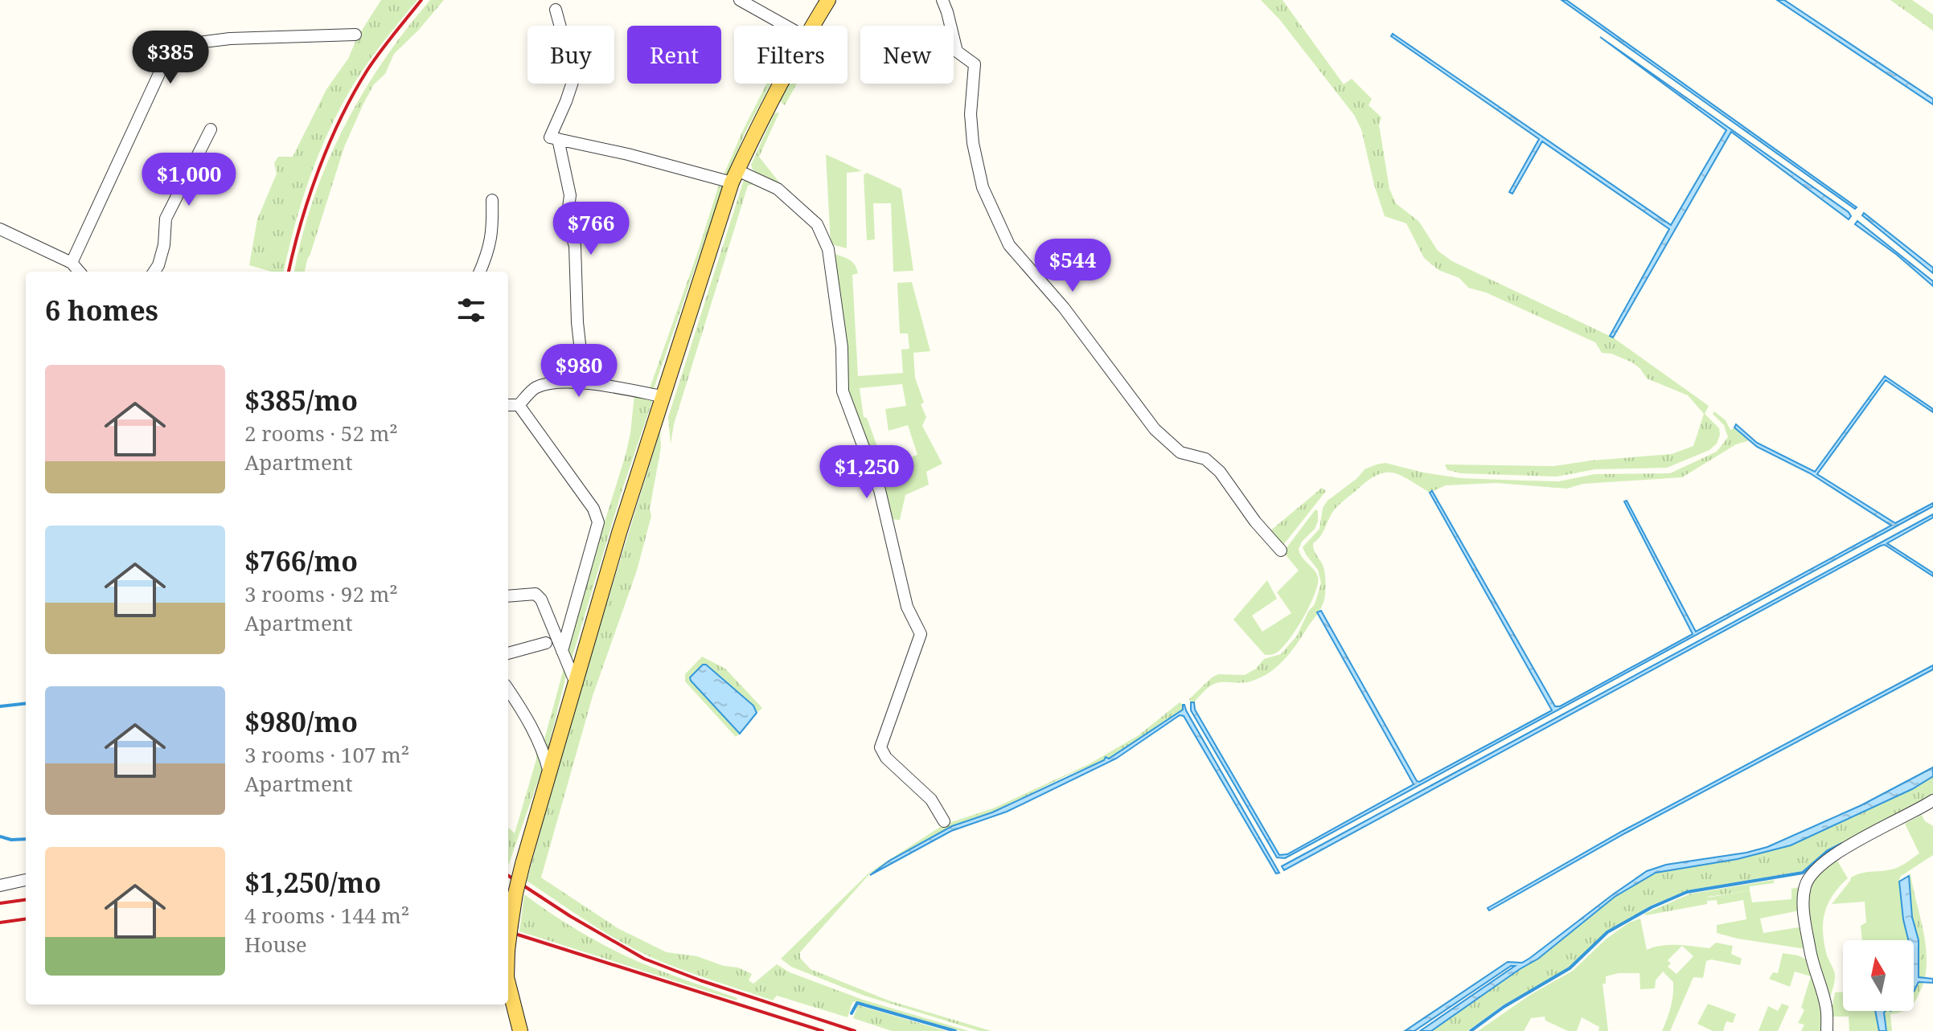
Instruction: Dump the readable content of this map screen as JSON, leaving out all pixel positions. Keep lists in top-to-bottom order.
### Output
{
  "north": "top",
  "page": {
    "chip": [
      "Buy",
      "Rent",
      "Filters",
      "New"
    ],
    "price": [
      "$385",
      "$1,000",
      "$766",
      "$544",
      "$980",
      "$1,250"
    ],
    "heading": "6 homes",
    "list": [
      {
        "name": "$385/mo",
        "note": "2 rooms · 52 m² · Apartment"
      },
      {
        "name": "$766/mo",
        "note": "3 rooms · 92 m² · Apartment"
      },
      {
        "name": "$980/mo",
        "note": "3 rooms · 107 m² · Apartment"
      },
      {
        "name": "$1,250/mo",
        "note": "4 rooms · 144 m² · House"
      }
    ]
  }
}
